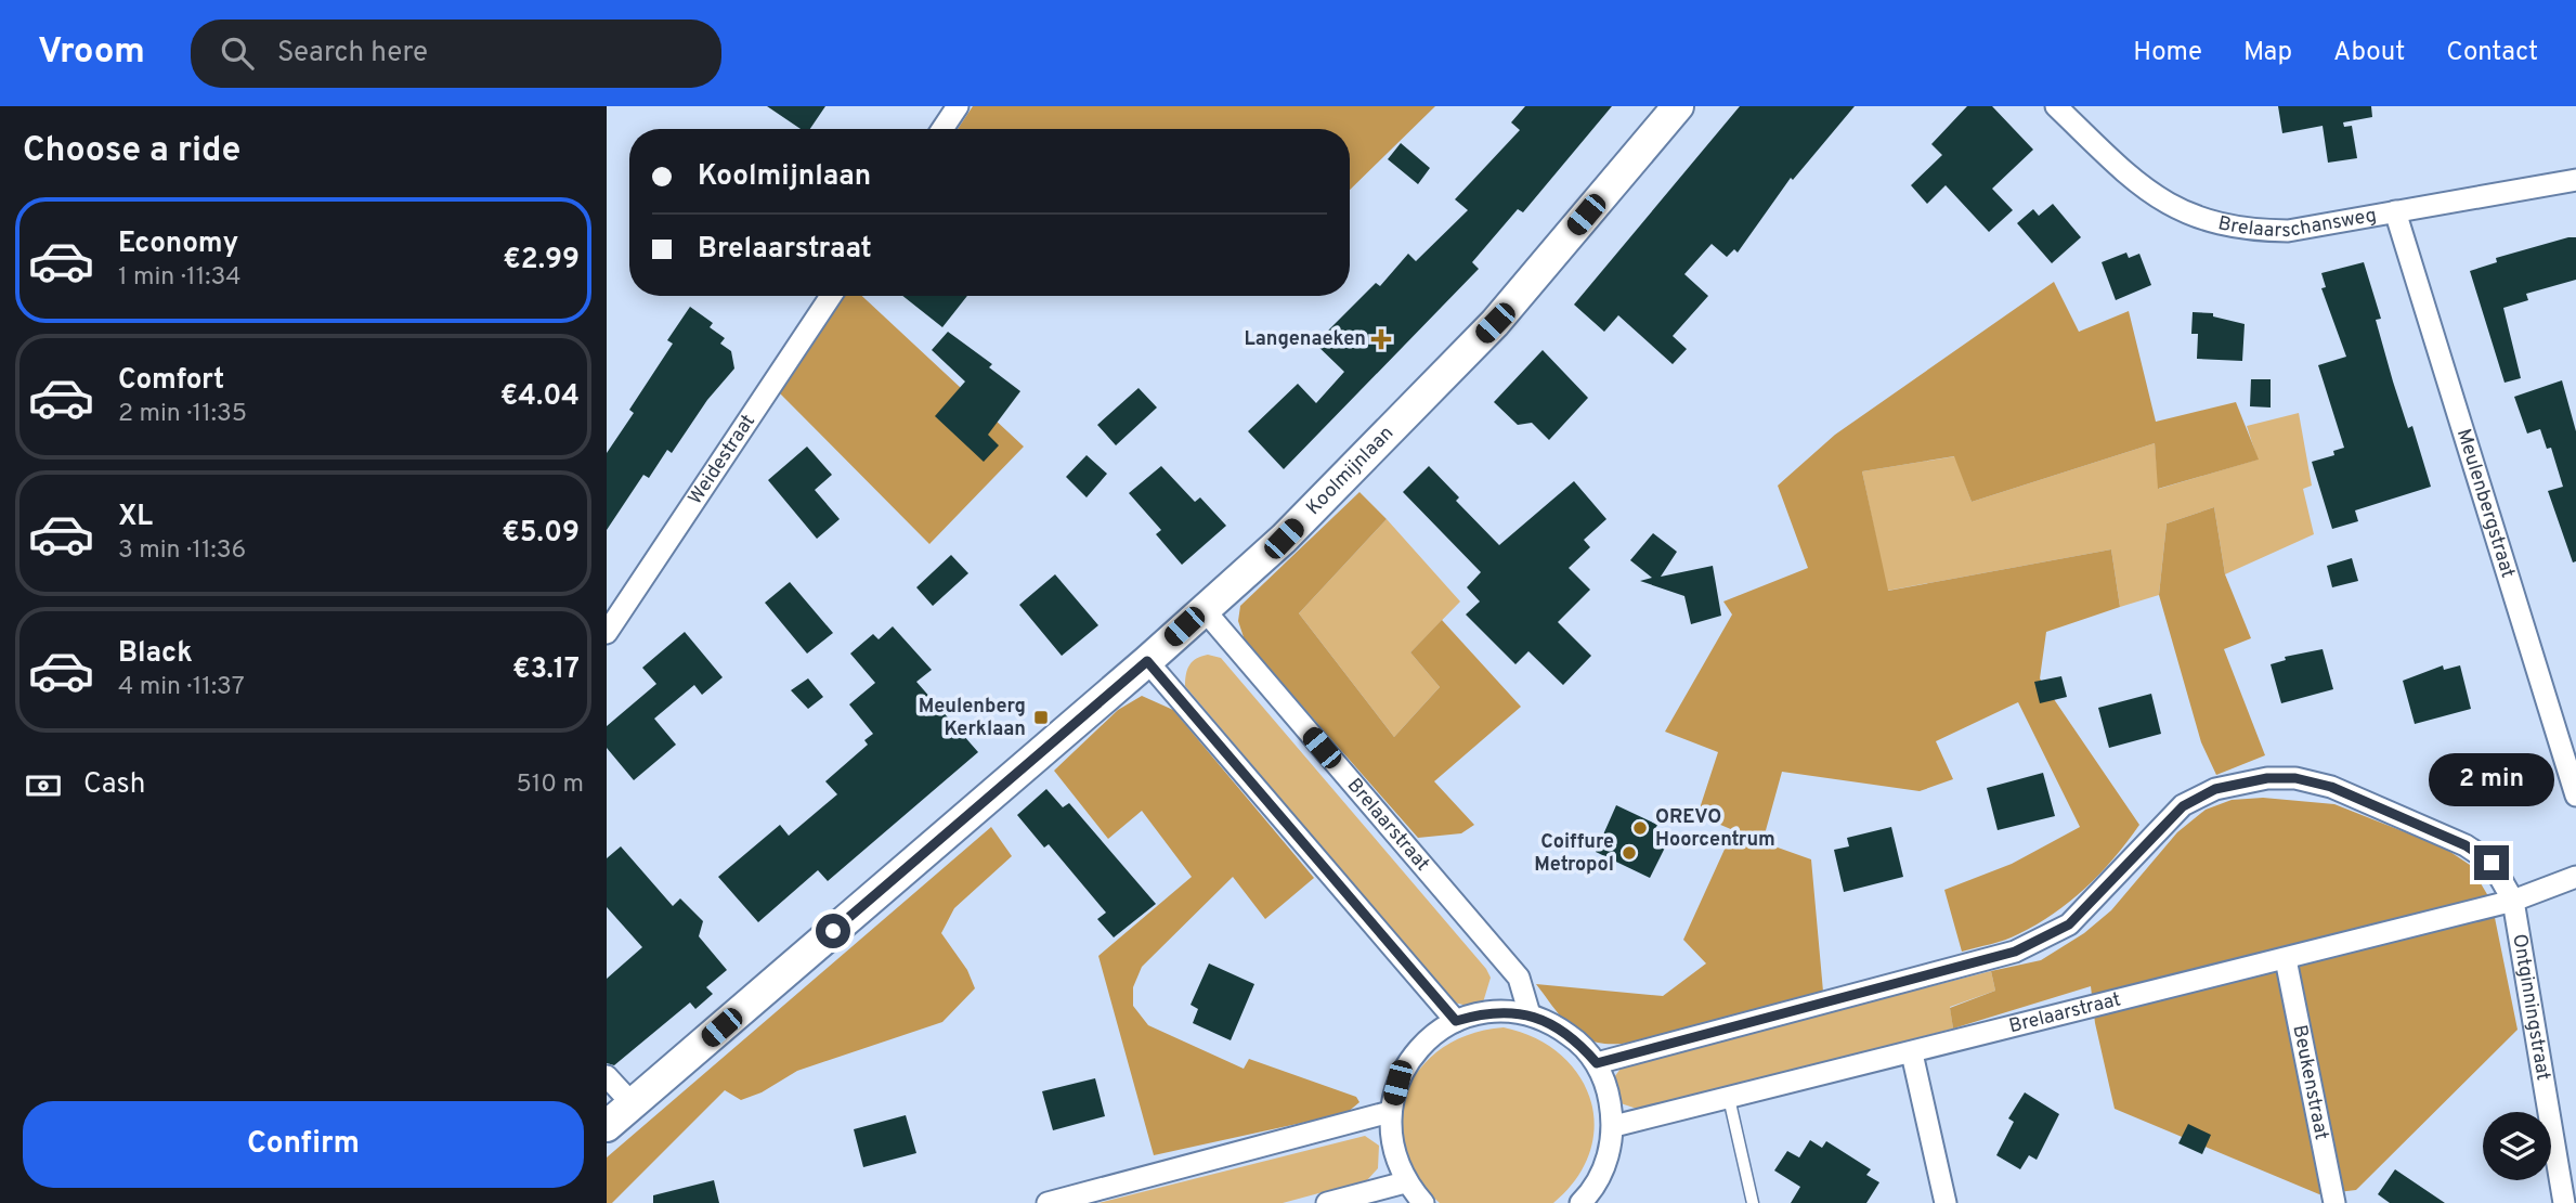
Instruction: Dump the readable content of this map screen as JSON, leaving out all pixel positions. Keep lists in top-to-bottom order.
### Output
{
  "streets": {
    "street": [
      "Brelaarschansweg",
      "Weidestraat",
      "Koolmijnlaan",
      "Meulenbergstraat",
      "Brelaarstraat",
      "Ontginningstraat",
      "Beukenstraat"
    ]
  },
  "crossings": [
    ["Brelaarschansweg", "Meulenbergstraat"],
    ["Koolmijnlaan", "Brelaarstraat"],
    ["Brelaarstraat", "Ontginningstraat"],
    ["Brelaarstraat", "Beukenstraat"]
  ],
  "places": {
    "health": ["Langenaeken"],
    "transit": ["Meulenberg Kerklaan"],
    "other": ["OREVO Hoorcentrum", "Coiffure Metropol"]
  },
  "page": {
    "header": "Vroom",
    "search": "Search here",
    "nav": [
      "Home",
      "Map",
      "About",
      "Contact"
    ],
    "heading": "Choose a ride",
    "banner": ["Koolmijnlaan", "Brelaarstraat"],
    "list": [
      {
        "name": "Economy",
        "note": "1 min · 11:34",
        "value": "€2.99"
      },
      {
        "name": "Comfort",
        "note": "2 min · 11:35",
        "value": "€4.04"
      },
      {
        "name": "XL",
        "note": "3 min · 11:36",
        "value": "€5.09"
      },
      {
        "name": "Black",
        "note": "4 min · 11:37",
        "value": "€3.17"
      }
    ],
    "pay": ["Cash", "510 m"],
    "bubble": "2 min",
    "buttons": "Confirm"
  }
}
